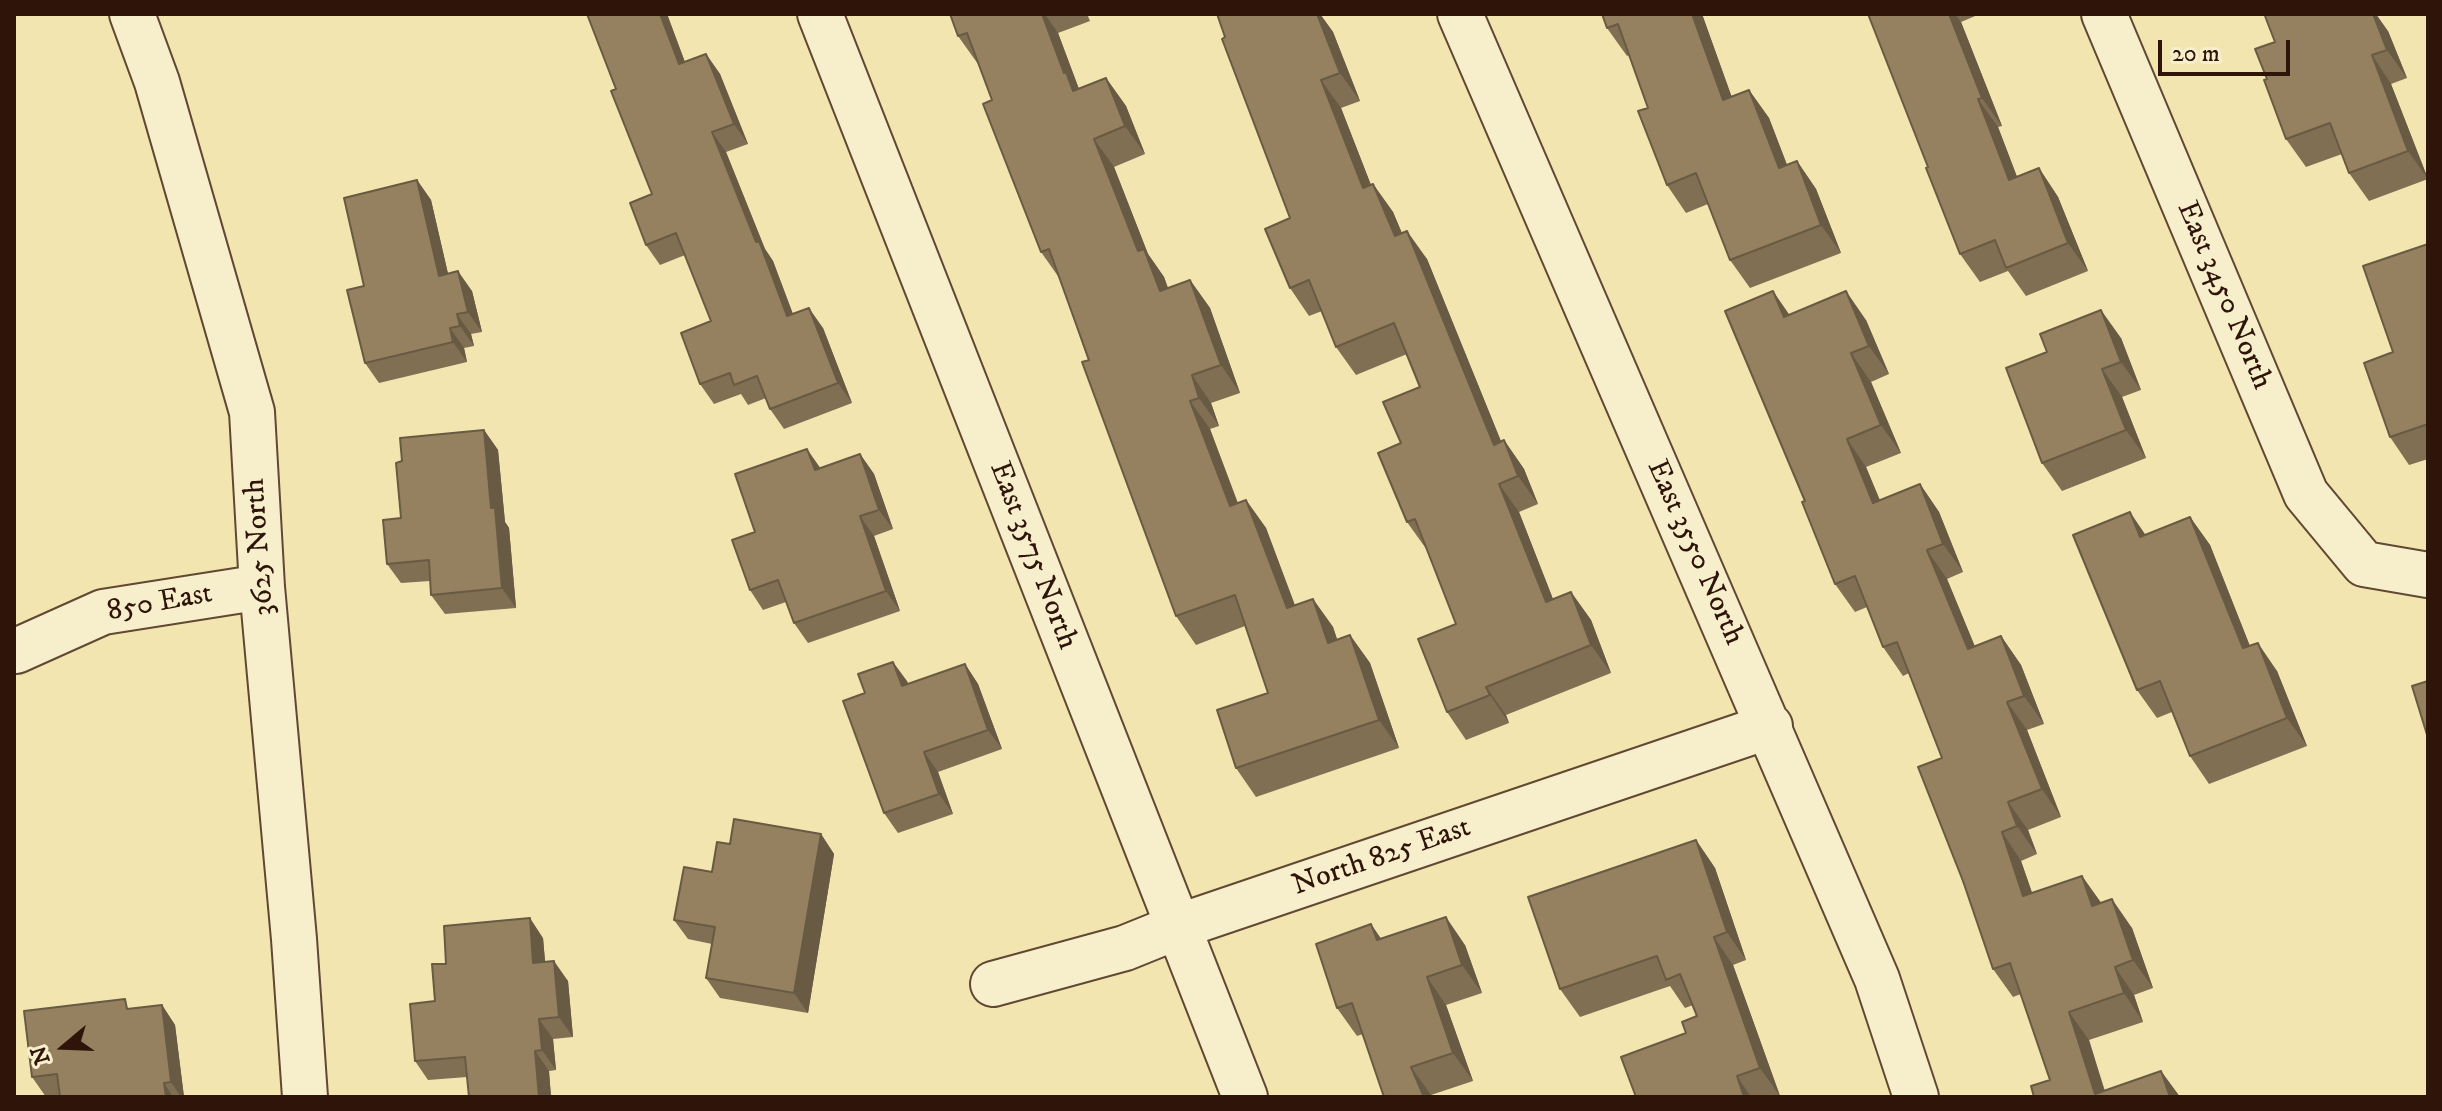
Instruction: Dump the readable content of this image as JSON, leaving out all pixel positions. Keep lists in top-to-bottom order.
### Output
{
  "streets": {
    "street": [
      "East 3450 North",
      "3625 North",
      "East 3550 North",
      "East 3575 North",
      "850 East",
      "North 825 East"
    ]
  },
  "crossings": [
    ["3625 North", "850 East"],
    ["East 3550 North", "North 825 East"],
    ["East 3575 North", "North 825 East"]
  ],
  "scale_bar": "20 m",
  "north": "left"
}
